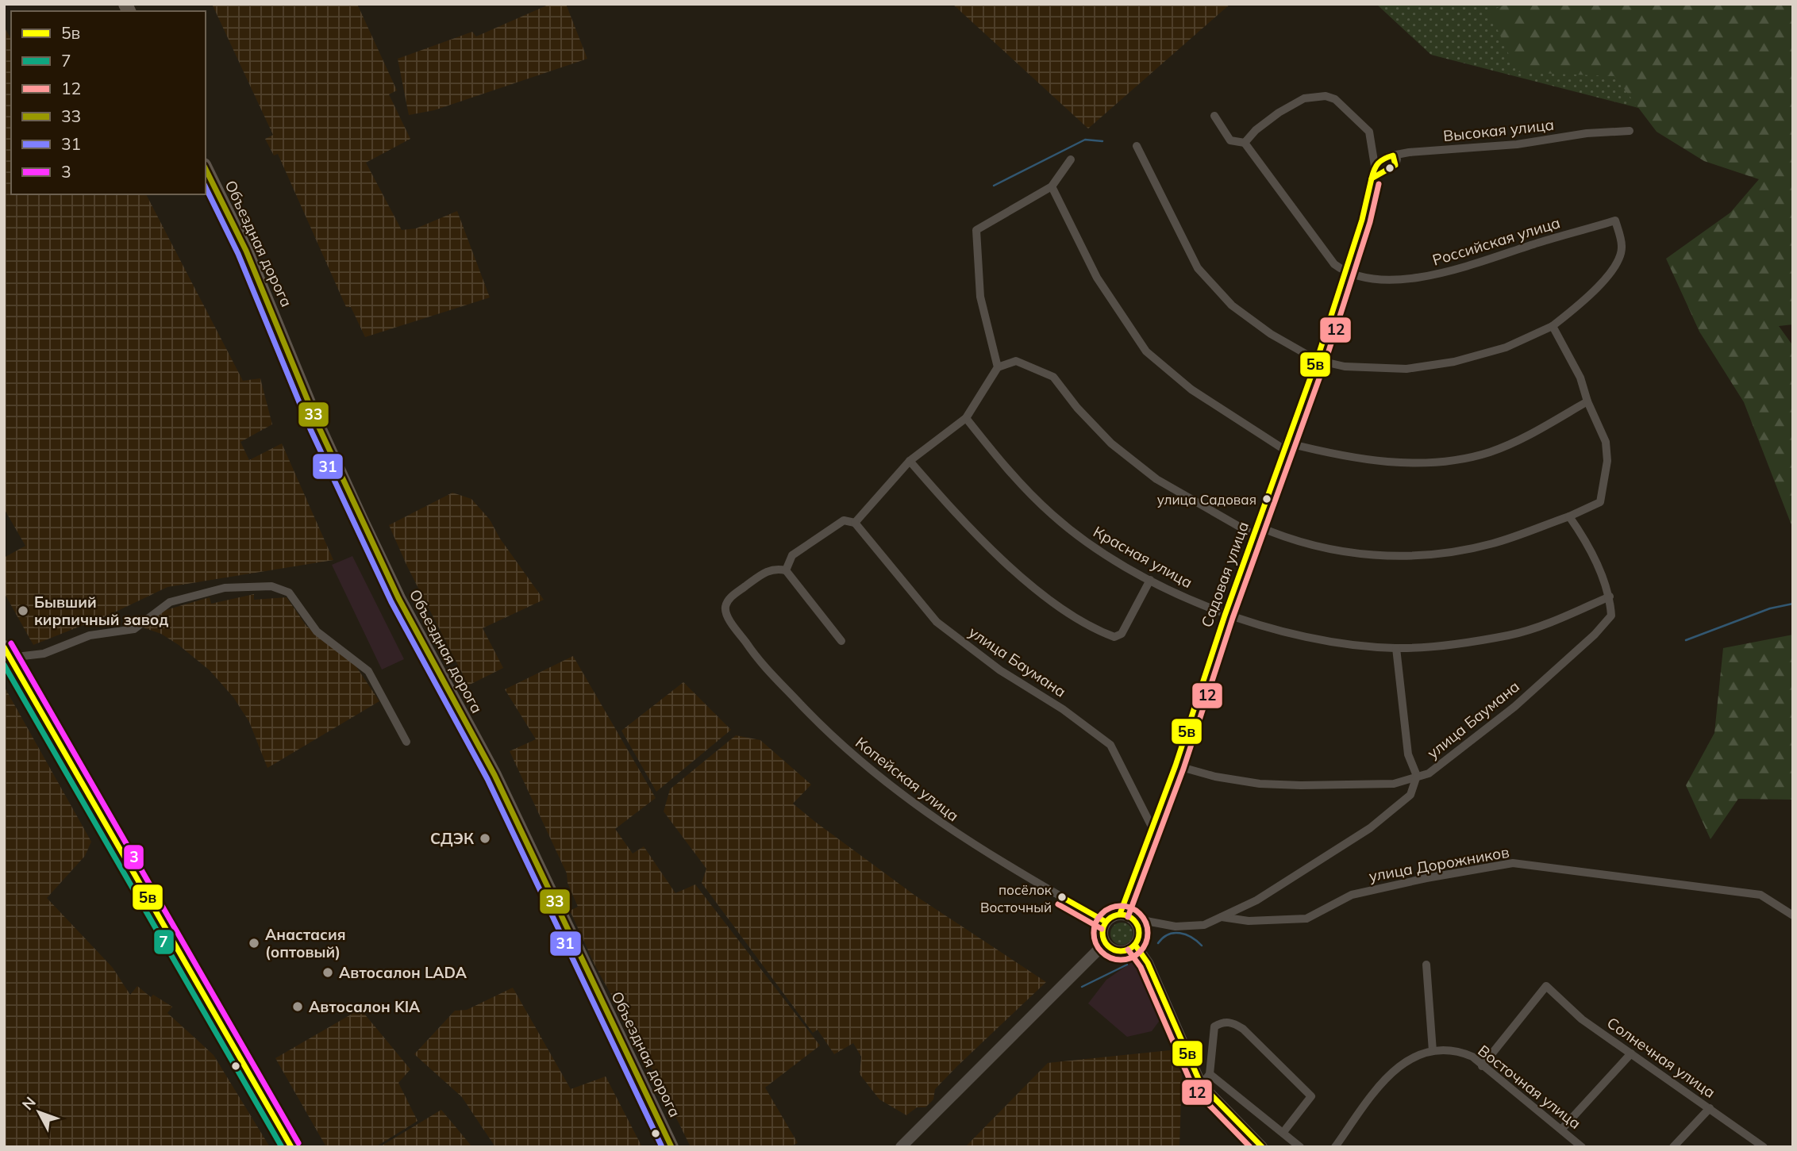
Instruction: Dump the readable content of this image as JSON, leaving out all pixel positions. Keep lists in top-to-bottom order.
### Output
{
  "streets": {
    "main road": ["Объездная дорога"],
    "street": [
      "Высокая улица",
      "Российская улица",
      "Красная улица",
      "Садовая улица",
      "улица Баумана",
      "Копейская улица",
      "улица Дорожников",
      "Солнечная улица",
      "Восточная улица"
    ]
  },
  "crossings": [
    ["Высокая улица", "Садовая улица"],
    ["Российская улица", "Садовая улица"],
    ["Красная улица", "Садовая улица"],
    ["Красная улица", "улица Баумана"],
    ["Садовая улица", "улица Баумана"],
    ["Садовая улица", "Копейская улица"],
    ["Солнечная улица", "Восточная улица"]
  ],
  "places": [
    "улица Садовая",
    "Бывший кирпичный завод",
    "СДЭК",
    "посёлок Восточный",
    "Анастасия (оптовый)",
    "Автосалон LADA",
    "Автосалон KIA"
  ],
  "lines": [
    "transit line 5в",
    "transit line 33",
    "transit line 12",
    "transit line 31",
    "transit line 3",
    "transit line 7"
  ],
  "legend": [
    "5в",
    "7",
    "12",
    "33",
    "31",
    "3"
  ],
  "north": "top left"
}
